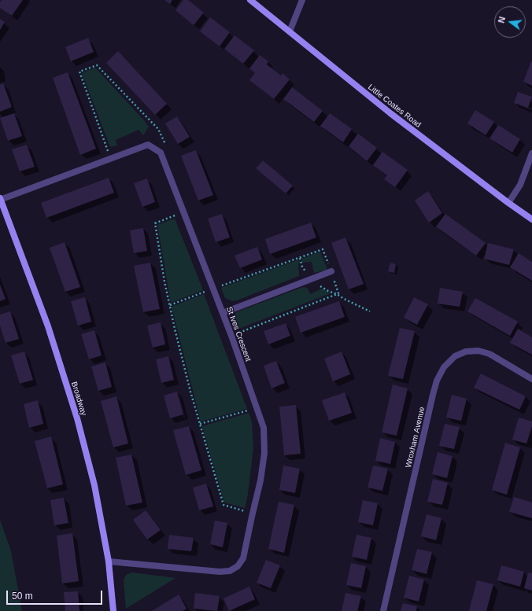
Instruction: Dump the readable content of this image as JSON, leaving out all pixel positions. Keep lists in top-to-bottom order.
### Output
{
  "streets": {
    "street": [
      "Little Coates Road",
      "St Ives Crescent",
      "Broadway",
      "Wroxham Avenue"
    ]
  },
  "crossings": [
    ["St Ives Crescent", "Broadway"]
  ],
  "scale_bar": "50 m",
  "north": "left"
}
